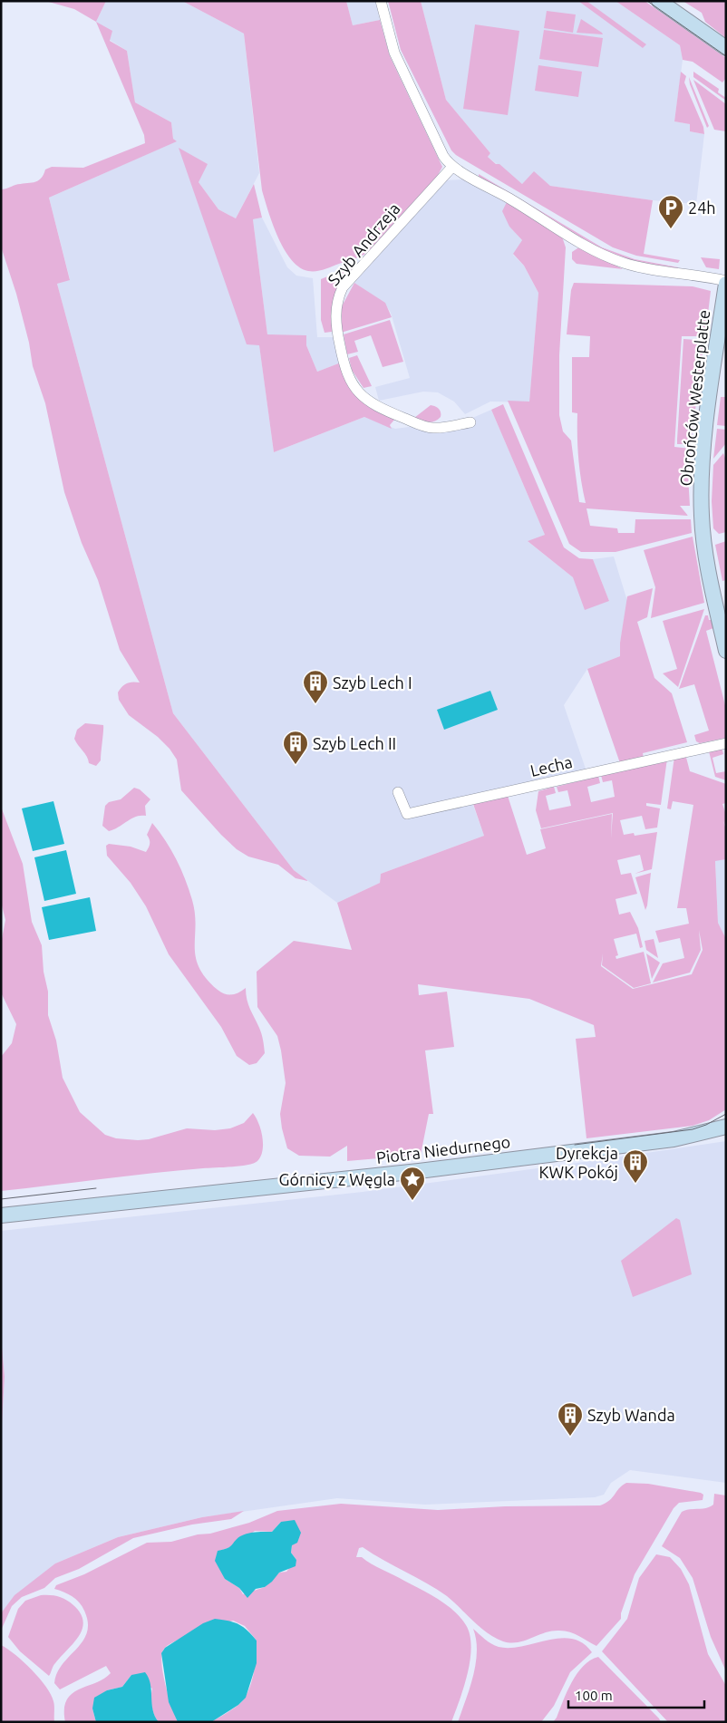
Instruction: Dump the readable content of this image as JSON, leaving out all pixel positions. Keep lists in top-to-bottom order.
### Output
{
  "streets": {
    "street": [
      "Szyb Andrzeja",
      "Obrońców Westerplatte",
      "Lecha",
      "Piotra Niedurnego"
    ]
  },
  "places": {
    "parking": ["24h"],
    "building": [
      "Szyb Lech I",
      "Szyb Lech II",
      "Dyrekcja KWK Pokój",
      "Szyb Wanda"
    ],
    "place": ["Górnicy z Węgla"]
  },
  "scale_bar": "100 m"
}
